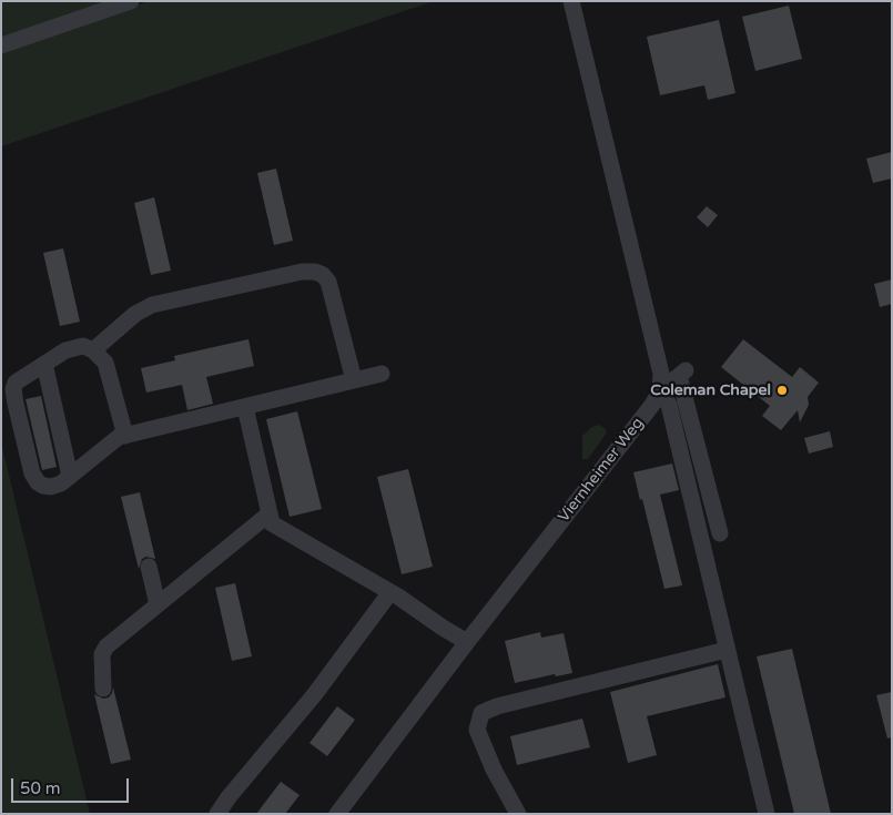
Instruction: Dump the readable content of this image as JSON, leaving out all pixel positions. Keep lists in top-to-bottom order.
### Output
{
  "streets": {
    "street": ["Viernheimer Weg"]
  },
  "places": ["Coleman Chapel"],
  "scale_bar": "50 m"
}
